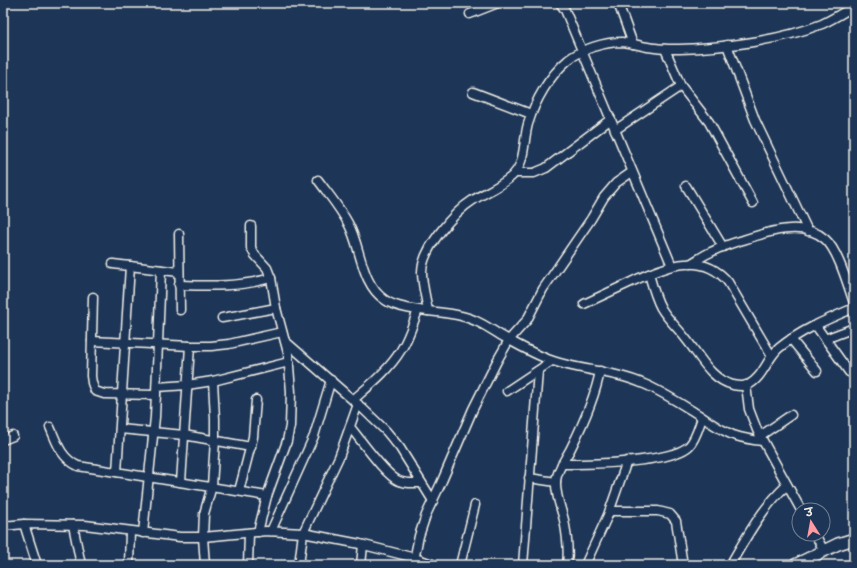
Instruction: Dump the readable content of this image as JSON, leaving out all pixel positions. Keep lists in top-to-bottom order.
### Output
{
  "north": "top"
}
